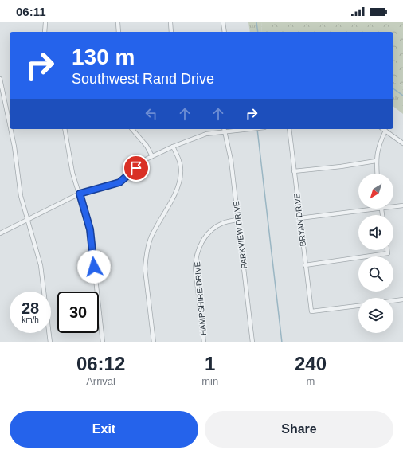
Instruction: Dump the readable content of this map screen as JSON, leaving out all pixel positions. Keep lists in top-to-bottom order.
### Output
{
  "streets": {
    "street": ["BRYAN DRIVE", "PARKVIEW DRIVE", "HAMPSHIRE DRIVE"]
  },
  "crossings": [
    ["PARKVIEW DRIVE", "HAMPSHIRE DRIVE"]
  ],
  "north": "bottom left",
  "page": {
    "status": "06:11",
    "turn": ["130 m", "Southwest Rand Drive"],
    "speed": "28 km/h",
    "limit": "30",
    "eta": [
      "06:12",
      "Arrival",
      "1",
      "min",
      "240",
      "m"
    ],
    "buttons": ["Exit", "Share"]
  }
}
